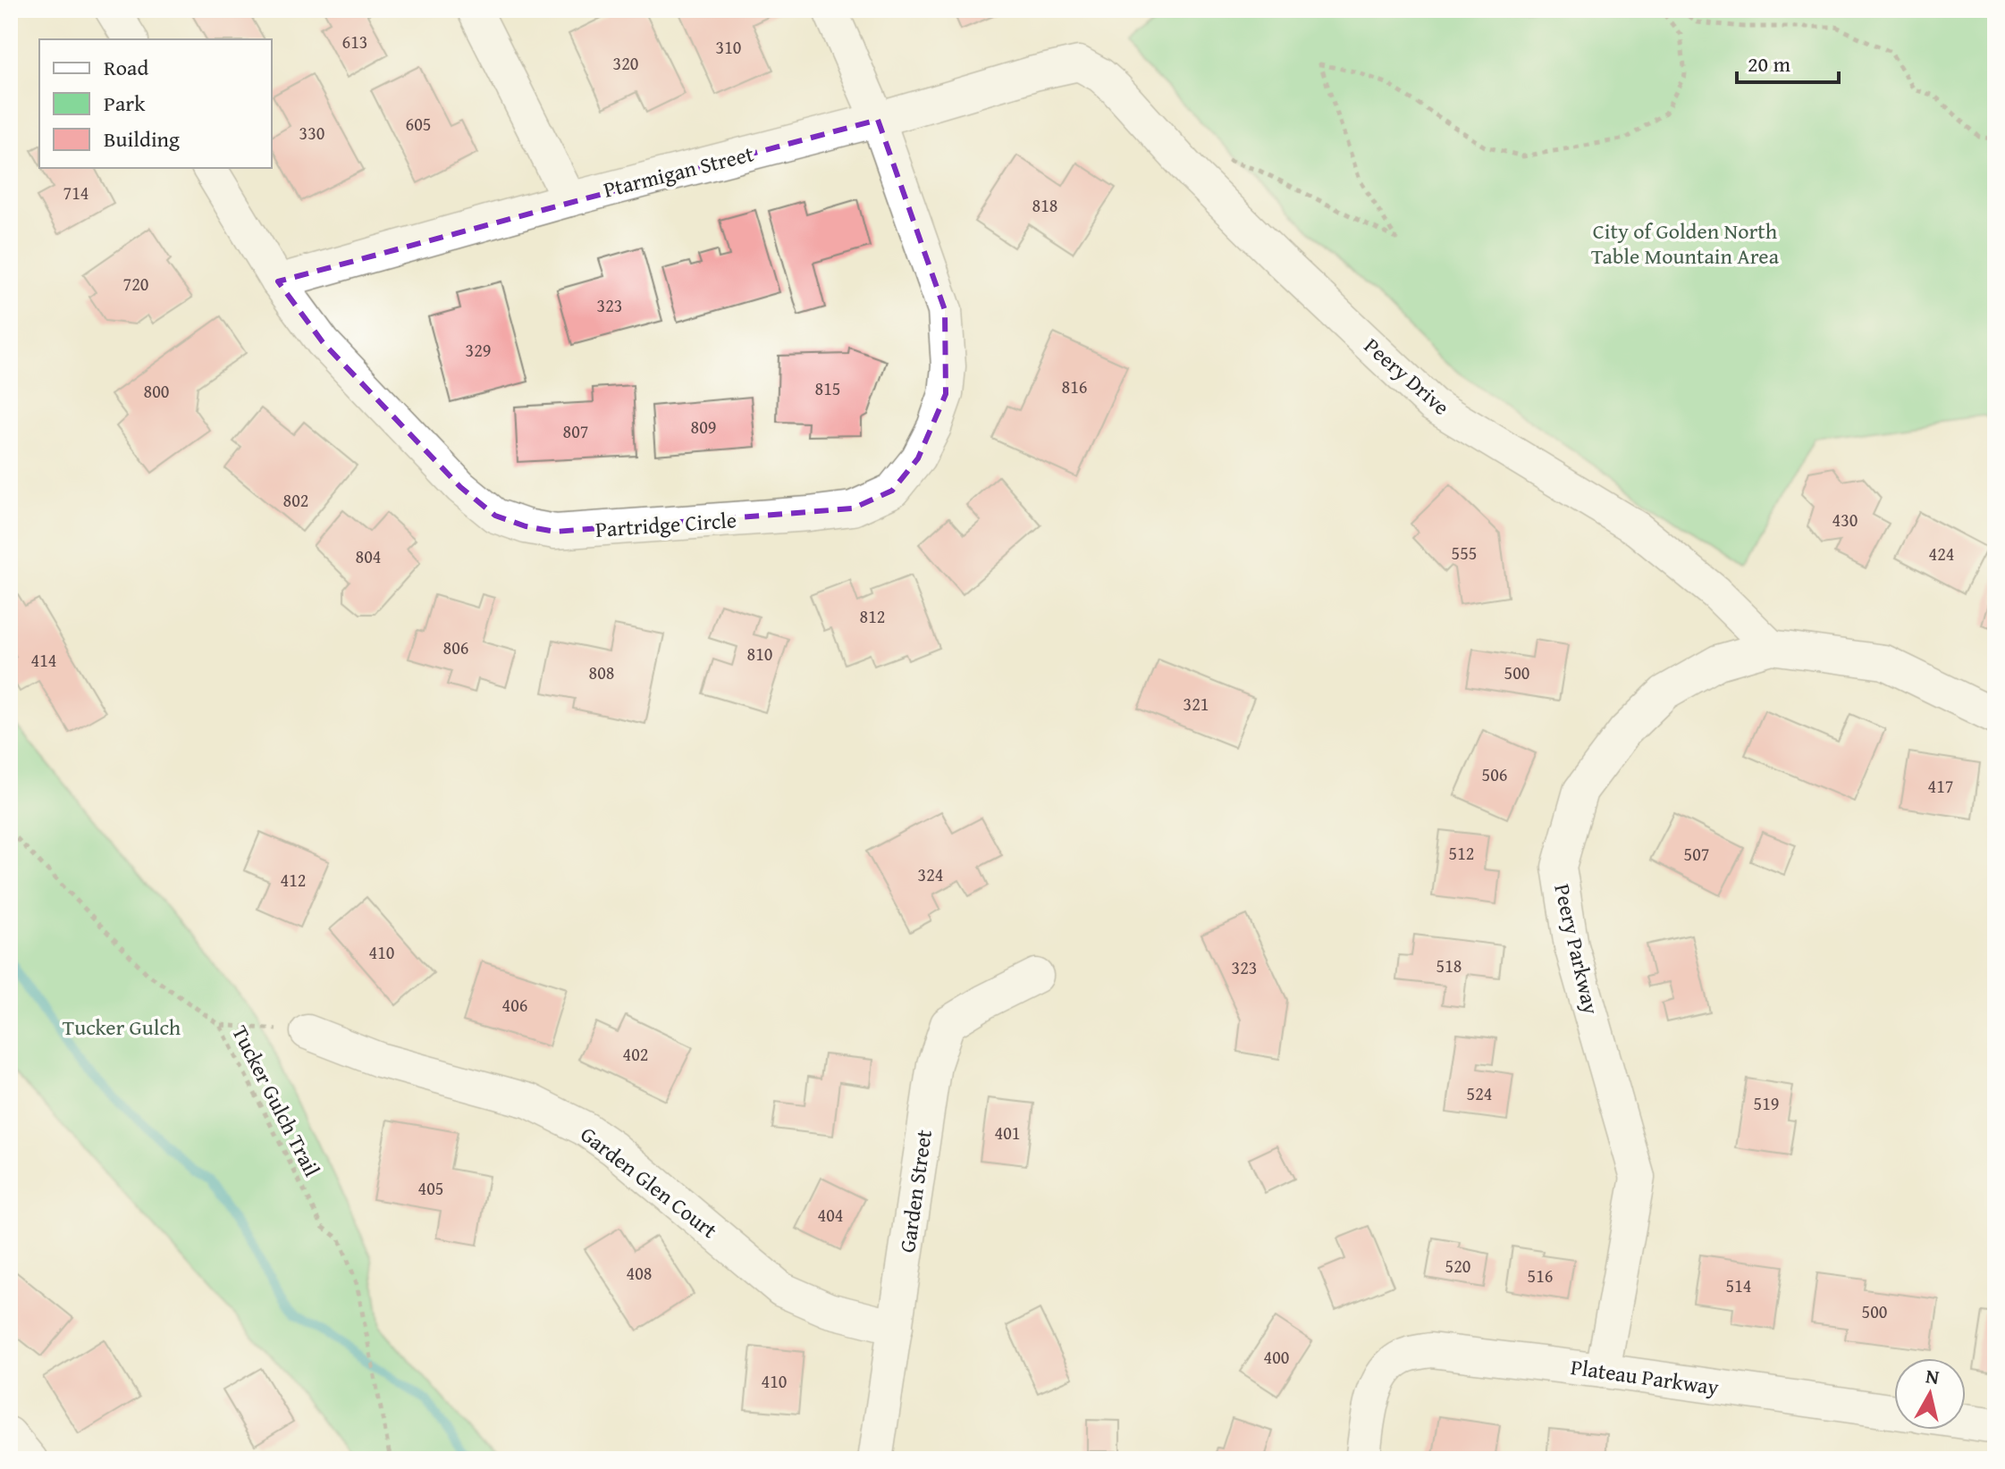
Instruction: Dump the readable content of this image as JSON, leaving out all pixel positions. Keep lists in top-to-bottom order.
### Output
{
  "streets": {
    "street": [
      "Ptarmigan Street",
      "Peery Drive",
      "Partridge Circle",
      "Peery Parkway",
      "Garden Glen Court",
      "Garden Street",
      "Plateau Parkway"
    ],
    "path": ["Tucker Gulch Trail"]
  },
  "crossings": [
    ["Ptarmigan Street", "Peery Drive"],
    ["Ptarmigan Street", "Partridge Circle"],
    ["Peery Drive", "Peery Parkway"],
    ["Peery Parkway", "Plateau Parkway"],
    ["Garden Glen Court", "Garden Street"]
  ],
  "parks": ["City of Golden North Table Mountain Area", "Tucker Gulch"],
  "house_numbers": [
    "613",
    "310",
    "320",
    "605",
    "330",
    "714",
    "818",
    "720",
    "323",
    "329",
    "816",
    "815",
    "800",
    "809",
    "807",
    "802",
    "430",
    "555",
    "424",
    "804",
    "812",
    "806",
    "810",
    "414",
    "808",
    "500",
    "321",
    "506",
    "417",
    "512",
    "507",
    "324",
    "412",
    "410",
    "518",
    "323",
    "406",
    "402",
    "524",
    "519",
    "401",
    "405",
    "404",
    "520",
    "408",
    "516",
    "514",
    "500",
    "400",
    "410"
  ],
  "legend": ["Road", "Park", "Building"],
  "scale_bar": "20 m",
  "north": "top"
}
